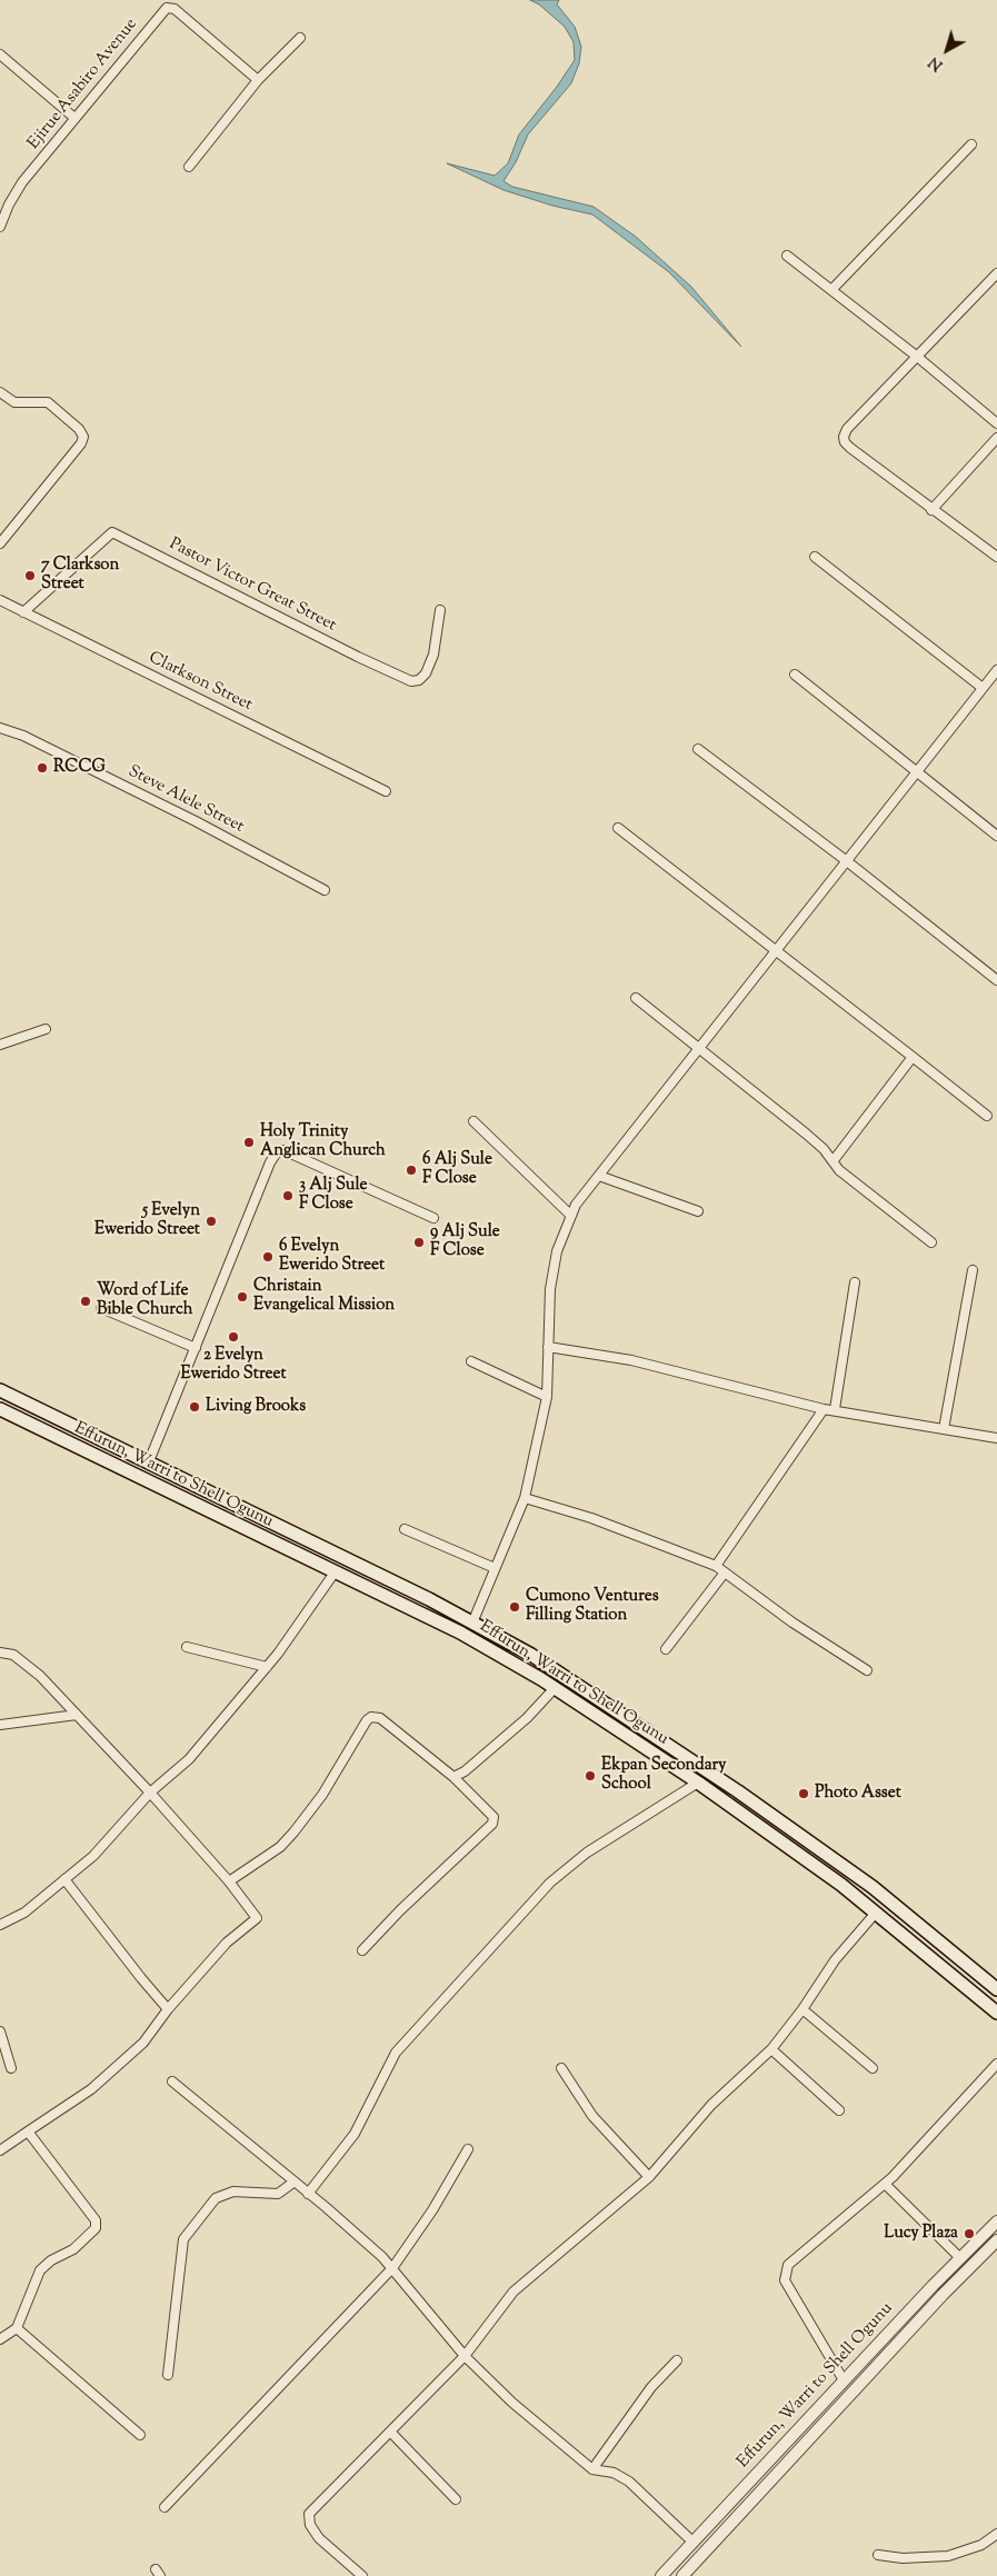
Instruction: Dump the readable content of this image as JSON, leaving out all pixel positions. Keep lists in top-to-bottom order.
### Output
{
  "streets": {
    "main road": ["Effurun, Warri to Shell Ogunu"],
    "street": [
      "Ejirue Asabiro Avenue",
      "Pastor Victor Great Street",
      "Clarkson Street",
      "Steve Alele Street"
    ]
  },
  "crossings": [
    ["Pastor Victor Great Street", "Clarkson Street"]
  ],
  "places": [
    "7 Clarkson Street",
    "RCCG",
    "Holy Trinity Anglican Church",
    "6 Alj Sule F Close",
    "3 Alj Sule F Close",
    "5 Evelyn Ewerido Street",
    "9 Alj Sule F Close",
    "6 Evelyn Ewerido Street",
    "Christain Evangelical Mission",
    "Word of Life Bible Church",
    "2 Evelyn Ewerido Street",
    "Living Brooks",
    "Cumono Ventures Filling Station",
    "Ekpan Secondary School",
    "Photo Asset",
    "Lucy Plaza"
  ],
  "north": "bottom left"
}
